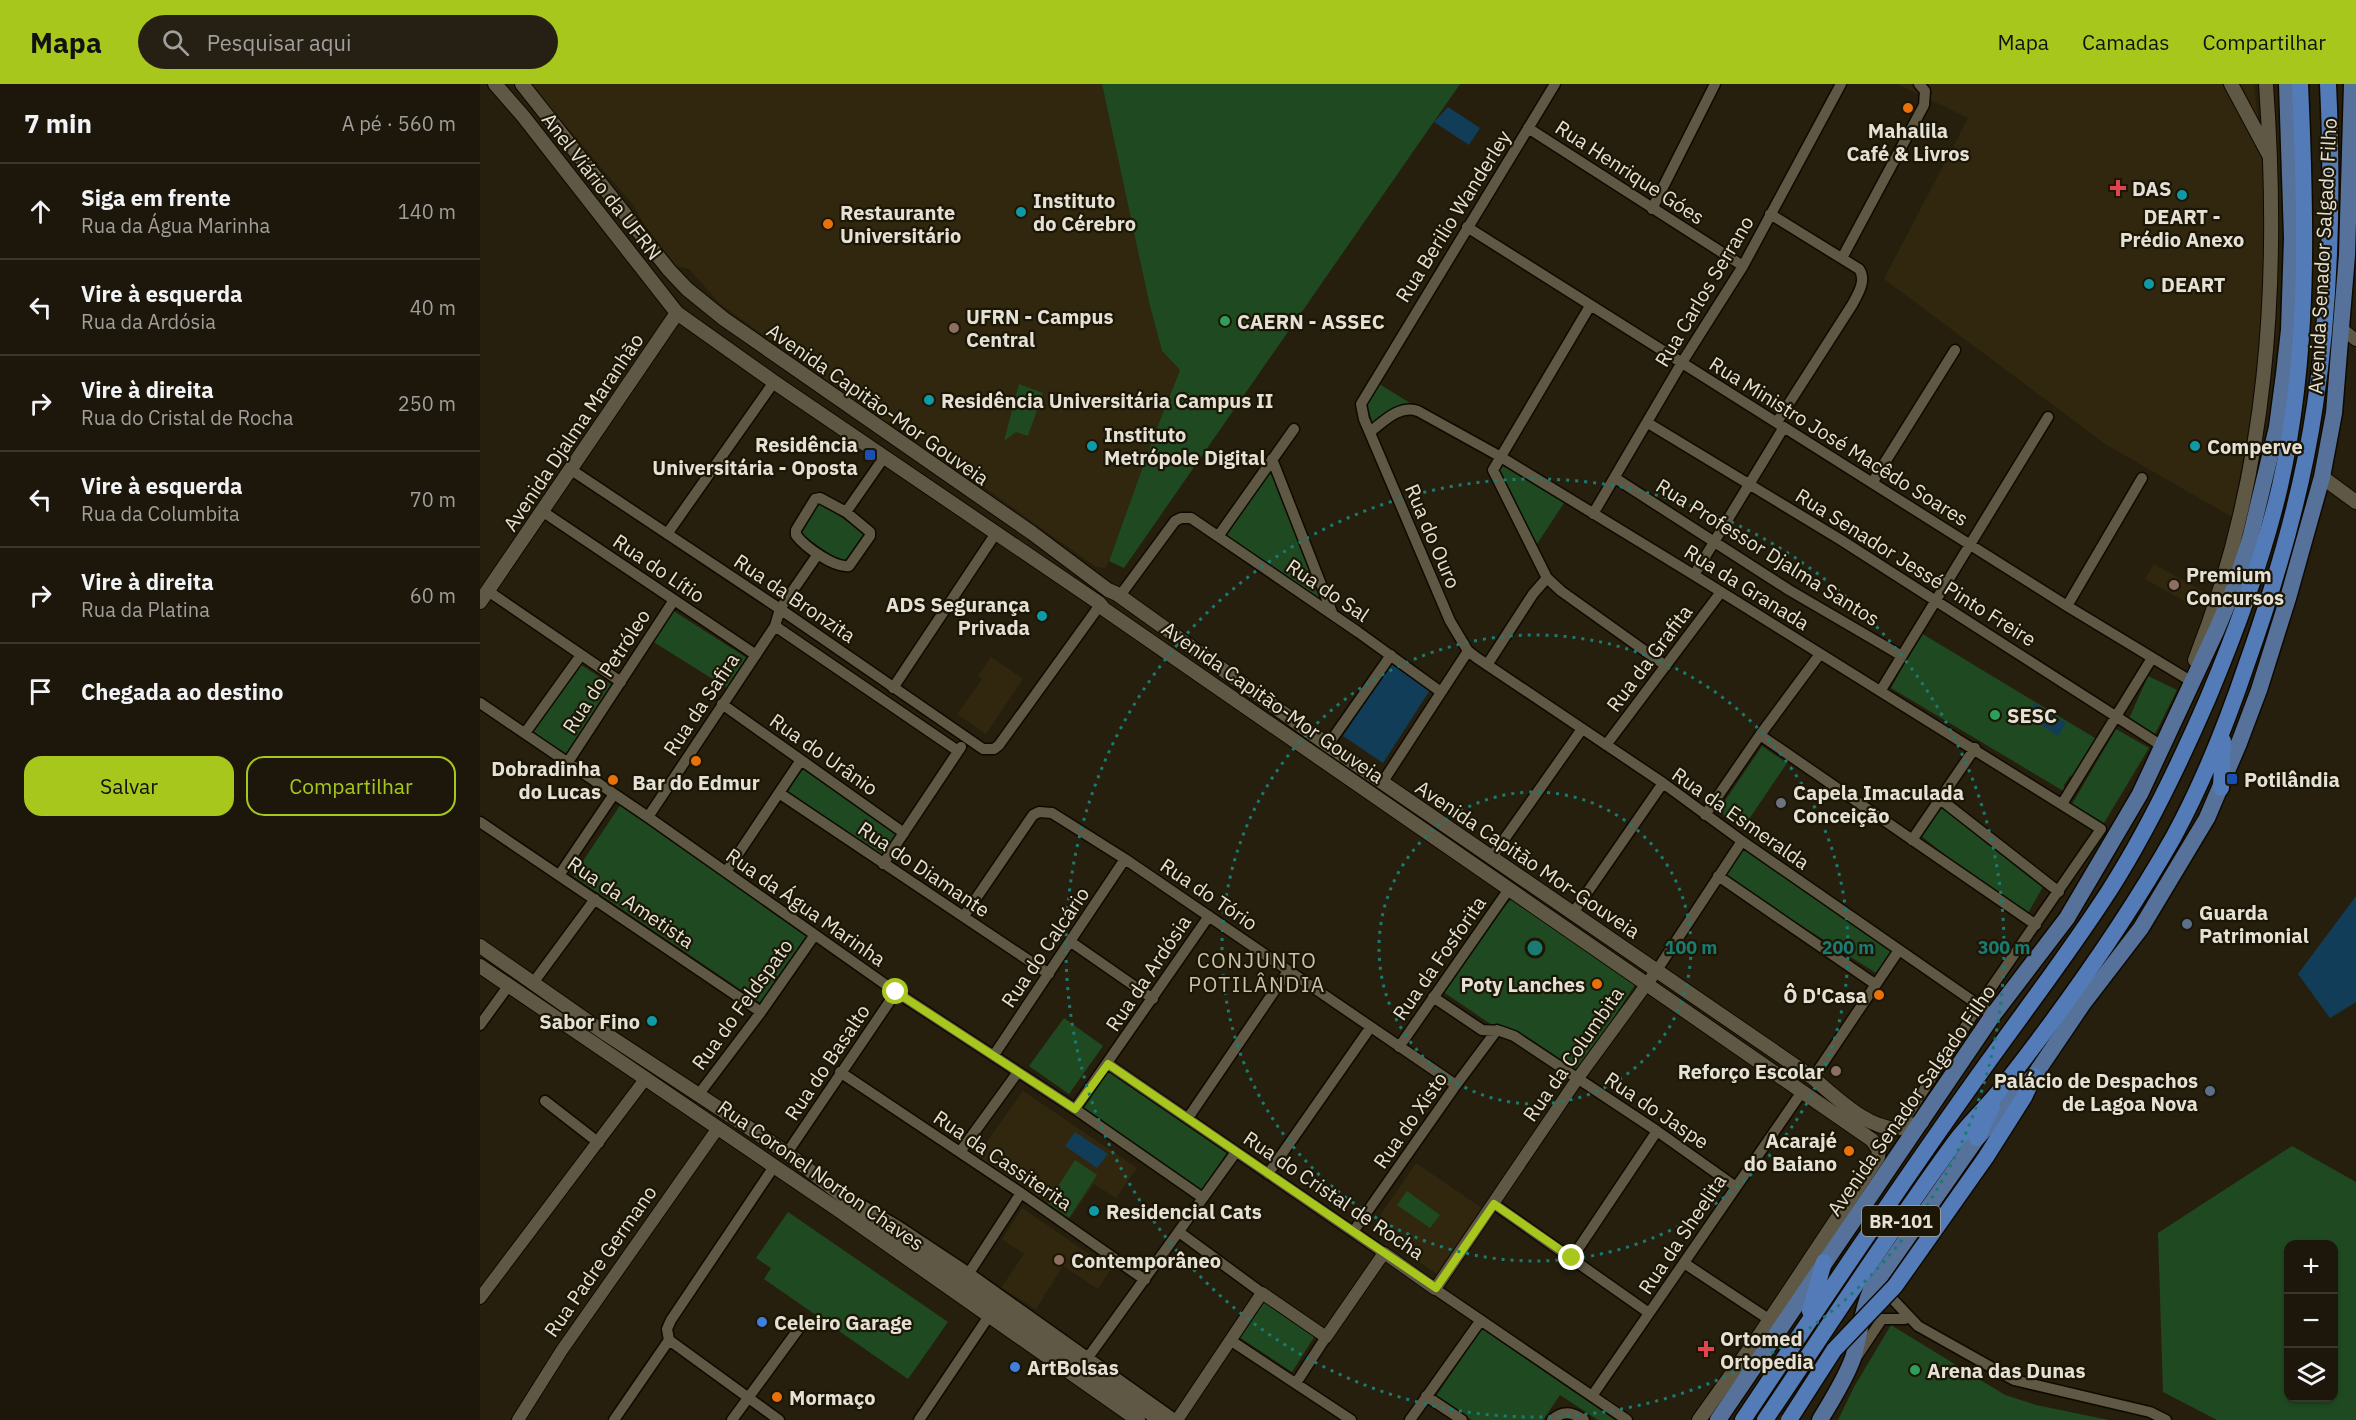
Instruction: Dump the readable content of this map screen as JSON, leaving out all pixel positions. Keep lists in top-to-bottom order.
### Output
{
  "streets": {
    "highway": ["Avenida Senador Salgado Filho", "BR-101"],
    "main road": [
      "Anel Viário da UFRN",
      "Avenida Capitão-Mor Gouveia",
      "Avenida Djalma Maranhão",
      "Avenida Capitão Mor-Gouveia",
      "Rua Coronel Norton Chaves"
    ],
    "street": [
      "Rua Henrique Góes",
      "Rua Berilio Wanderley",
      "Rua Carlos Serrano",
      "Rua Ministro José Macêdo Soares",
      "Rua do Ouro",
      "Rua Professor Djalma Santos",
      "Rua Senador Jessé Pinto Freire",
      "Rua do Lítio",
      "Rua da Granada",
      "Rua do Sal",
      "Rua da Bronzita",
      "Rua da Grafita",
      "Rua do Petróleo",
      "Rua da Safira",
      "Rua do Urânio",
      "Rua da Esmeralda",
      "Rua do Diamante",
      "Rua do Tório",
      "Rua da Ametista",
      "Rua da Água Marinha",
      "Rua do Calcário",
      "Rua da Fosforita",
      "Rua da Ardósia",
      "Rua do Feldspato",
      "Rua da Columbita",
      "Rua do Basalto",
      "Rua do Jaspe",
      "Rua do Xisto",
      "Rua da Cassiterita",
      "Rua do Cristal de Rocha",
      "Rua da Sheelita",
      "Rua Padre Germano"
    ]
  },
  "crossings": [
    ["Rua Henrique Góes", "Rua Berilio Wanderley"],
    ["Rua Henrique Góes", "Rua Carlos Serrano"],
    ["Anel Viário da UFRN", "Avenida Capitão-Mor Gouveia"],
    ["Anel Viário da UFRN", "Avenida Djalma Maranhão"],
    ["Rua Berilio Wanderley", "Rua Ministro José Macêdo Soares"],
    ["Rua Berilio Wanderley", "Rua do Ouro"],
    ["Rua Berilio Wanderley", "Rua da Granada"],
    ["Avenida Senador Salgado Filho", "Avenida Capitão-Mor Gouveia"],
    ["Avenida Senador Salgado Filho", "Rua Ministro José Macêdo Soares"],
    ["Avenida Senador Salgado Filho", "Rua Senador Jessé Pinto Freire"],
    ["Avenida Senador Salgado Filho", "Rua da Granada"],
    ["Avenida Senador Salgado Filho", "Rua da Esmeralda"],
    ["Avenida Senador Salgado Filho", "Avenida Capitão Mor-Gouveia"],
    ["Avenida Senador Salgado Filho", "BR-101"],
    ["Rua Carlos Serrano", "Rua Ministro José Macêdo Soares"],
    ["Rua Carlos Serrano", "Rua Professor Djalma Santos"],
    ["Rua Carlos Serrano", "Rua Senador Jessé Pinto Freire"],
    ["Rua Carlos Serrano", "Rua da Granada"],
    ["Avenida Capitão-Mor Gouveia", "Rua do Sal"],
    ["Avenida Capitão-Mor Gouveia", "Rua da Bronzita"],
    ["Avenida Capitão-Mor Gouveia", "Avenida Capitão Mor-Gouveia"],
    ["Avenida Capitão-Mor Gouveia", "Rua da Fosforita"],
    ["Avenida Capitão-Mor Gouveia", "Rua da Columbita"],
    ["Avenida Capitão-Mor Gouveia", "Rua da Sheelita"],
    ["Avenida Djalma Maranhão", "Rua do Lítio"],
    ["Avenida Djalma Maranhão", "Rua da Bronzita"],
    ["Rua do Ouro", "Rua da Granada"],
    ["Rua do Ouro", "Rua da Esmeralda"],
    ["Rua do Lítio", "Rua do Petróleo"],
    ["Rua do Lítio", "Rua da Safira"],
    ["Rua da Granada", "Rua da Grafita"],
    ["Rua do Sal", "Avenida Capitão Mor-Gouveia"],
    ["Rua da Bronzita", "Rua da Safira"],
    ["Rua da Grafita", "Rua da Esmeralda"],
    ["Rua do Petróleo", "Rua da Água Marinha"],
    ["Rua da Safira", "Rua do Urânio"],
    ["Rua da Safira", "Rua da Água Marinha"],
    ["Rua da Esmeralda", "Rua da Columbita"],
    ["Avenida Capitão Mor-Gouveia", "Rua da Columbita"],
    ["Rua do Diamante", "Rua do Tório"],
    ["Rua do Diamante", "Rua do Calcário"],
    ["Rua do Tório", "Rua do Calcário"],
    ["Rua do Tório", "Rua da Fosforita"],
    ["Rua do Tório", "Rua da Ardósia"],
    ["Rua do Tório", "Rua do Xisto"],
    ["Rua da Ametista", "Rua do Feldspato"],
    ["Rua da Água Marinha", "Rua do Calcário"],
    ["Rua da Água Marinha", "Rua da Ardósia"],
    ["Rua da Água Marinha", "Rua do Feldspato"],
    ["Rua da Água Marinha", "Rua do Basalto"],
    ["Rua da Fosforita", "Rua do Jaspe"],
    ["Rua da Ardósia", "Rua do Cristal de Rocha"],
    ["Rua do Feldspato", "Rua Coronel Norton Chaves"],
    ["Rua da Columbita", "Rua do Jaspe"],
    ["Rua da Columbita", "Rua do Cristal de Rocha"],
    ["Rua do Basalto", "Rua da Cassiterita"],
    ["Rua do Basalto", "Rua Coronel Norton Chaves"],
    ["Rua do Jaspe", "Rua do Xisto"],
    ["Rua do Jaspe", "Rua da Sheelita"],
    ["Rua do Xisto", "Rua do Cristal de Rocha"],
    ["Rua Coronel Norton Chaves", "Rua Padre Germano"],
    ["Rua do Cristal de Rocha", "Rua da Sheelita"]
  ],
  "districts": ["CONJUNTO POTILÂNDIA"],
  "places": {
    "other": [
      "Mahalila Café & Livros",
      "DEART - Prédio Anexo",
      "Instituto do Cérebro",
      "Restaurante Universitário",
      "DEART",
      "CAERN - ASSEC",
      "UFRN - Campus Central",
      "Residência Universitária Campus II",
      "Instituto Metrópole Digital",
      "Comperve",
      "Premium Concursos",
      "ADS Segurança Privada",
      "SESC",
      "Bar do Edmur",
      "Dobradinha do Lucas",
      "Capela Imaculada Conceição",
      "Guarda Patrimonial",
      "Poty Lanches",
      "Ô D'Casa",
      "Sabor Fino",
      "Reforço Escolar",
      "Palácio de Despachos de Lagoa Nova",
      "Acarajé do Baiano",
      "Residencial Cats",
      "Contemporâneo",
      "Celeiro Garage",
      "ArtBolsas",
      "Arena das Dunas",
      "Mormaço"
    ],
    "health": ["DAS", "Ortomed Ortopedia"],
    "transit": ["Residência Universitária - Oposta", "Potilândia"]
  },
  "page": {
    "header": "Mapa",
    "search": "Pesquisar aqui",
    "nav": ["Mapa", "Camadas", "Compartilhar"],
    "heading": ["7 min", "A pé · 560 m"],
    "list": [
      ["Siga em frente", "Rua da Água Marinha", "140 m"],
      ["Vire à esquerda", "Rua da Ardósia", "40 m"],
      ["Vire à direita", "Rua do Cristal de Rocha", "250 m"],
      ["Vire à esquerda", "Rua da Columbita", "70 m"],
      ["Vire à direita", "Rua da Platina", "60 m"],
      "Chegada ao destino"
    ],
    "buttons": ["Salvar", "Compartilhar"],
    "map_buttons": ["+", "−"]
  },
  "rings": ["100 m", "200 m", "300 m"]
}
